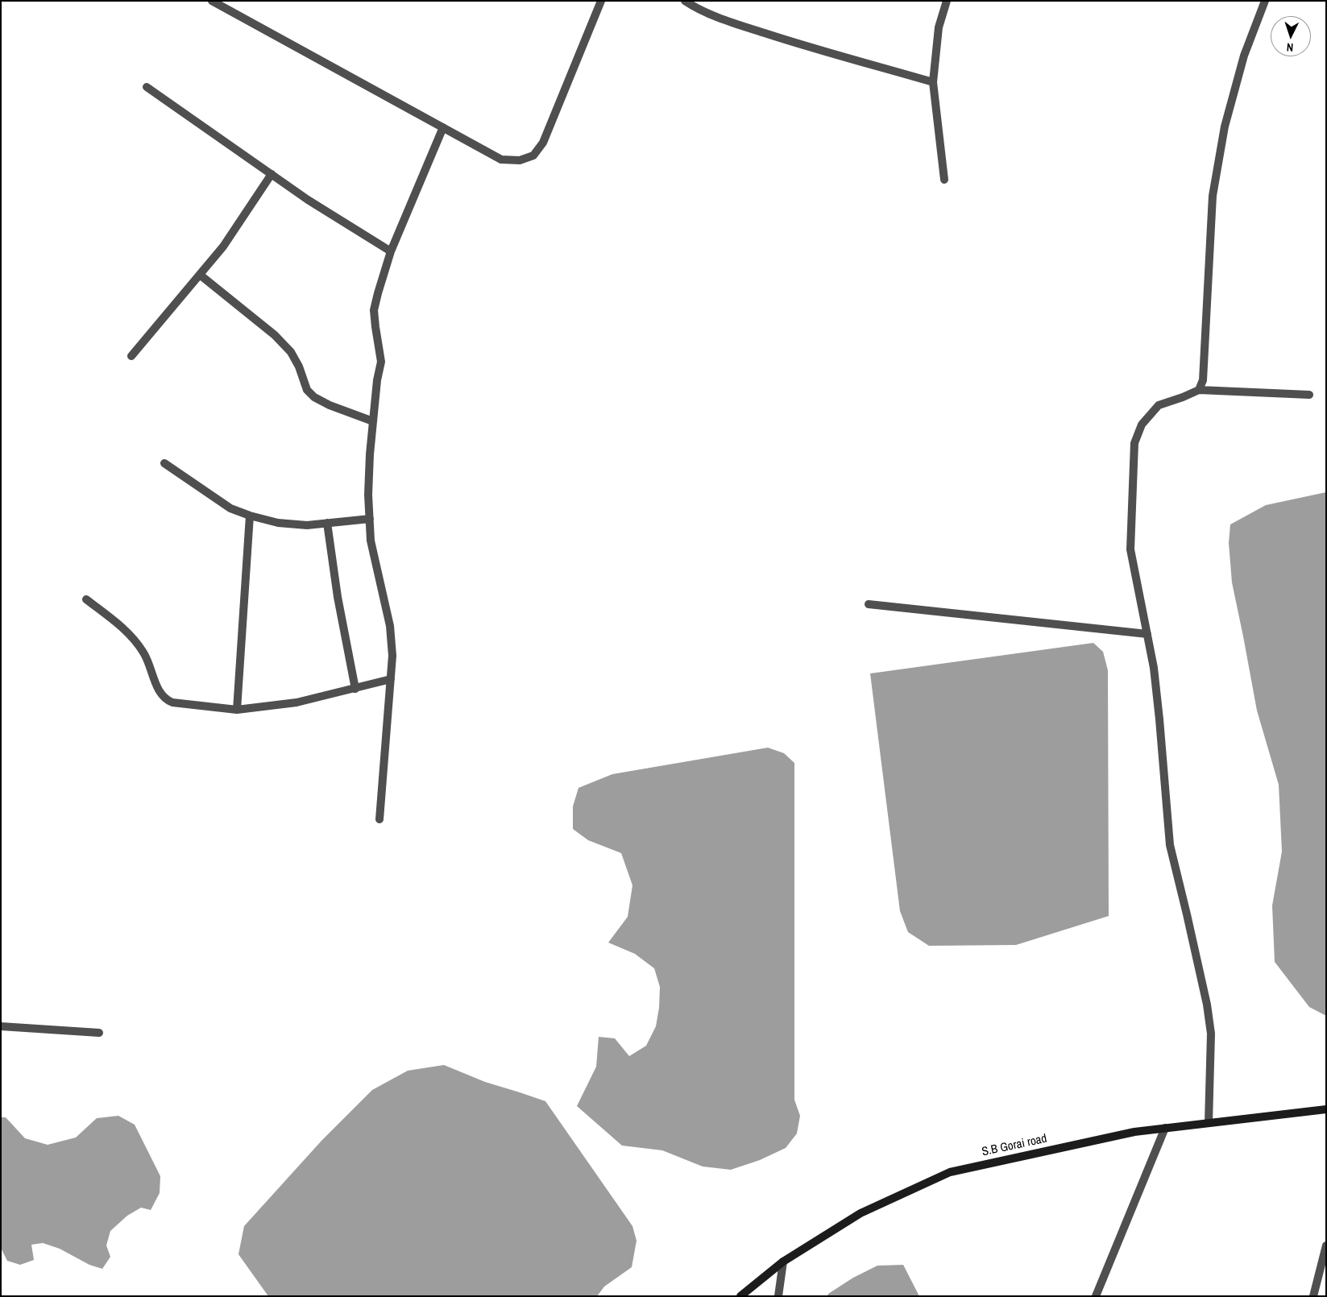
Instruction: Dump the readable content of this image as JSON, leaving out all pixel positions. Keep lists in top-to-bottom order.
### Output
{
  "streets": {
    "street": ["S.B Gorai road"]
  },
  "north": "bottom"
}
